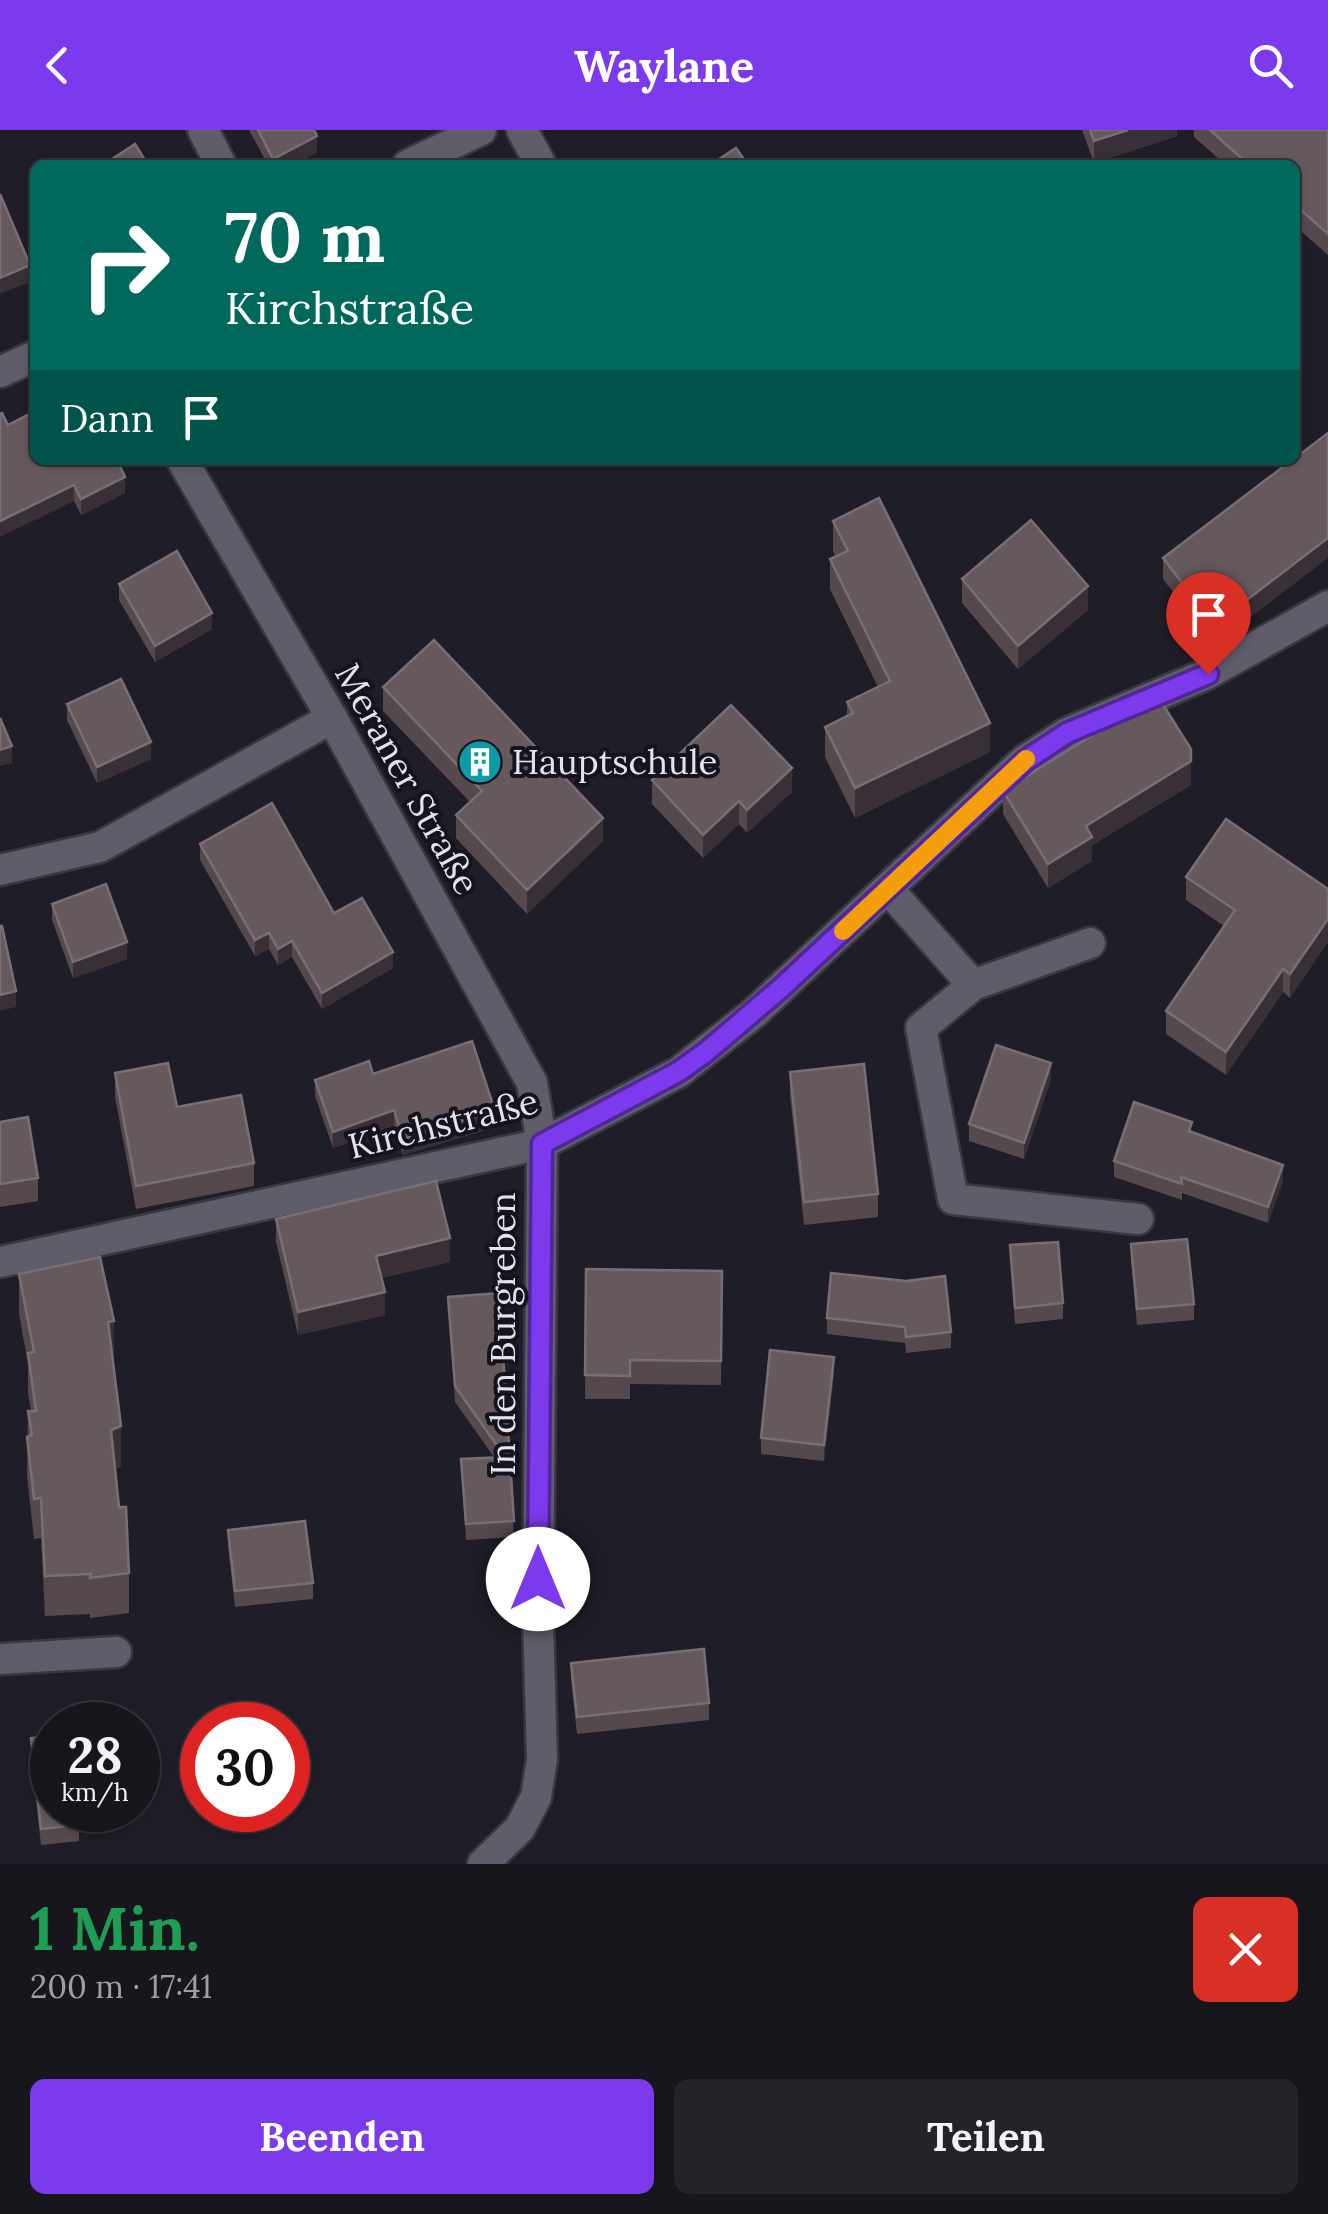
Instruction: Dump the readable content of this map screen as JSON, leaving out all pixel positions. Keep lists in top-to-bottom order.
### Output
{
  "streets": {
    "street": ["Meraner Straße", "Kirchstraße", "In den Burgreben"]
  },
  "crossings": [
    ["Meraner Straße", "Kirchstraße"],
    ["Meraner Straße", "In den Burgreben"],
    ["Kirchstraße", "In den Burgreben"]
  ],
  "places": {
    "building": ["Hauptschule"]
  },
  "page": {
    "header": "Waylane",
    "turn": ["70 m", "Kirchstraße"],
    "then": "Dann",
    "speed": "28 km/h",
    "limit": "30",
    "heading": ["1 Min.", "200 m · 17:41"],
    "buttons": ["Beenden", "Teilen"]
  }
}
